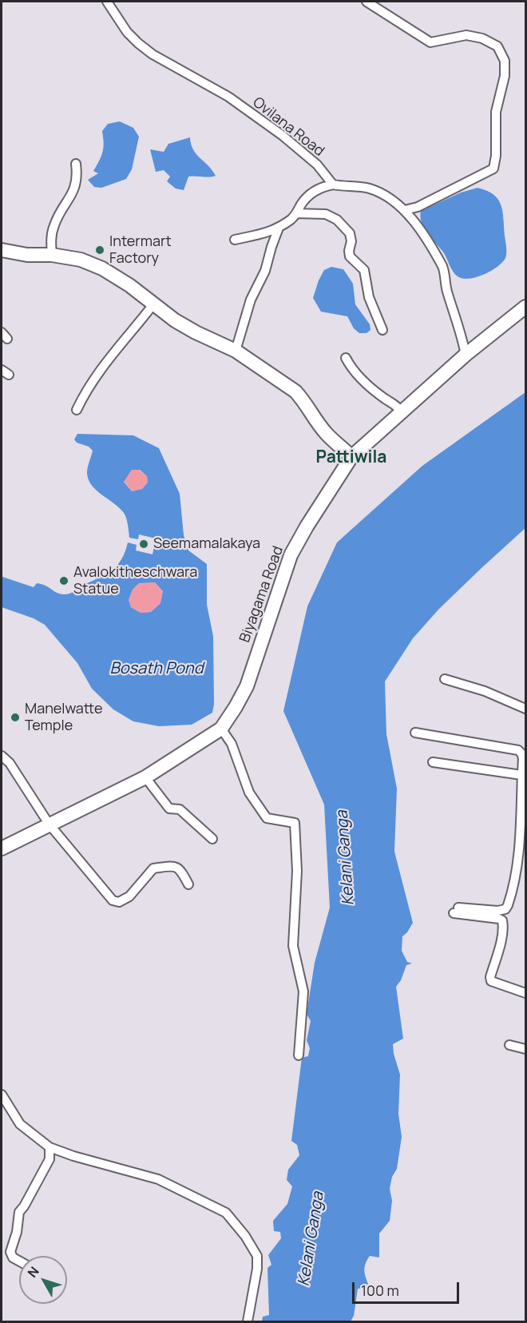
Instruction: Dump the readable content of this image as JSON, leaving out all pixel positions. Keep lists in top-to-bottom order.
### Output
{
  "streets": {
    "main road": ["Biyagama Road"],
    "street": ["Ovilana Road"]
  },
  "districts": ["Pattiwila"],
  "water": ["Bosath Pond", "Kelani Ganga"],
  "places": [
    "Intermart Factory",
    "Seemamalakaya",
    "Avalokitheschwara Statue",
    "Manelwatte Temple"
  ],
  "scale_bar": "100 m",
  "north": "top left"
}
